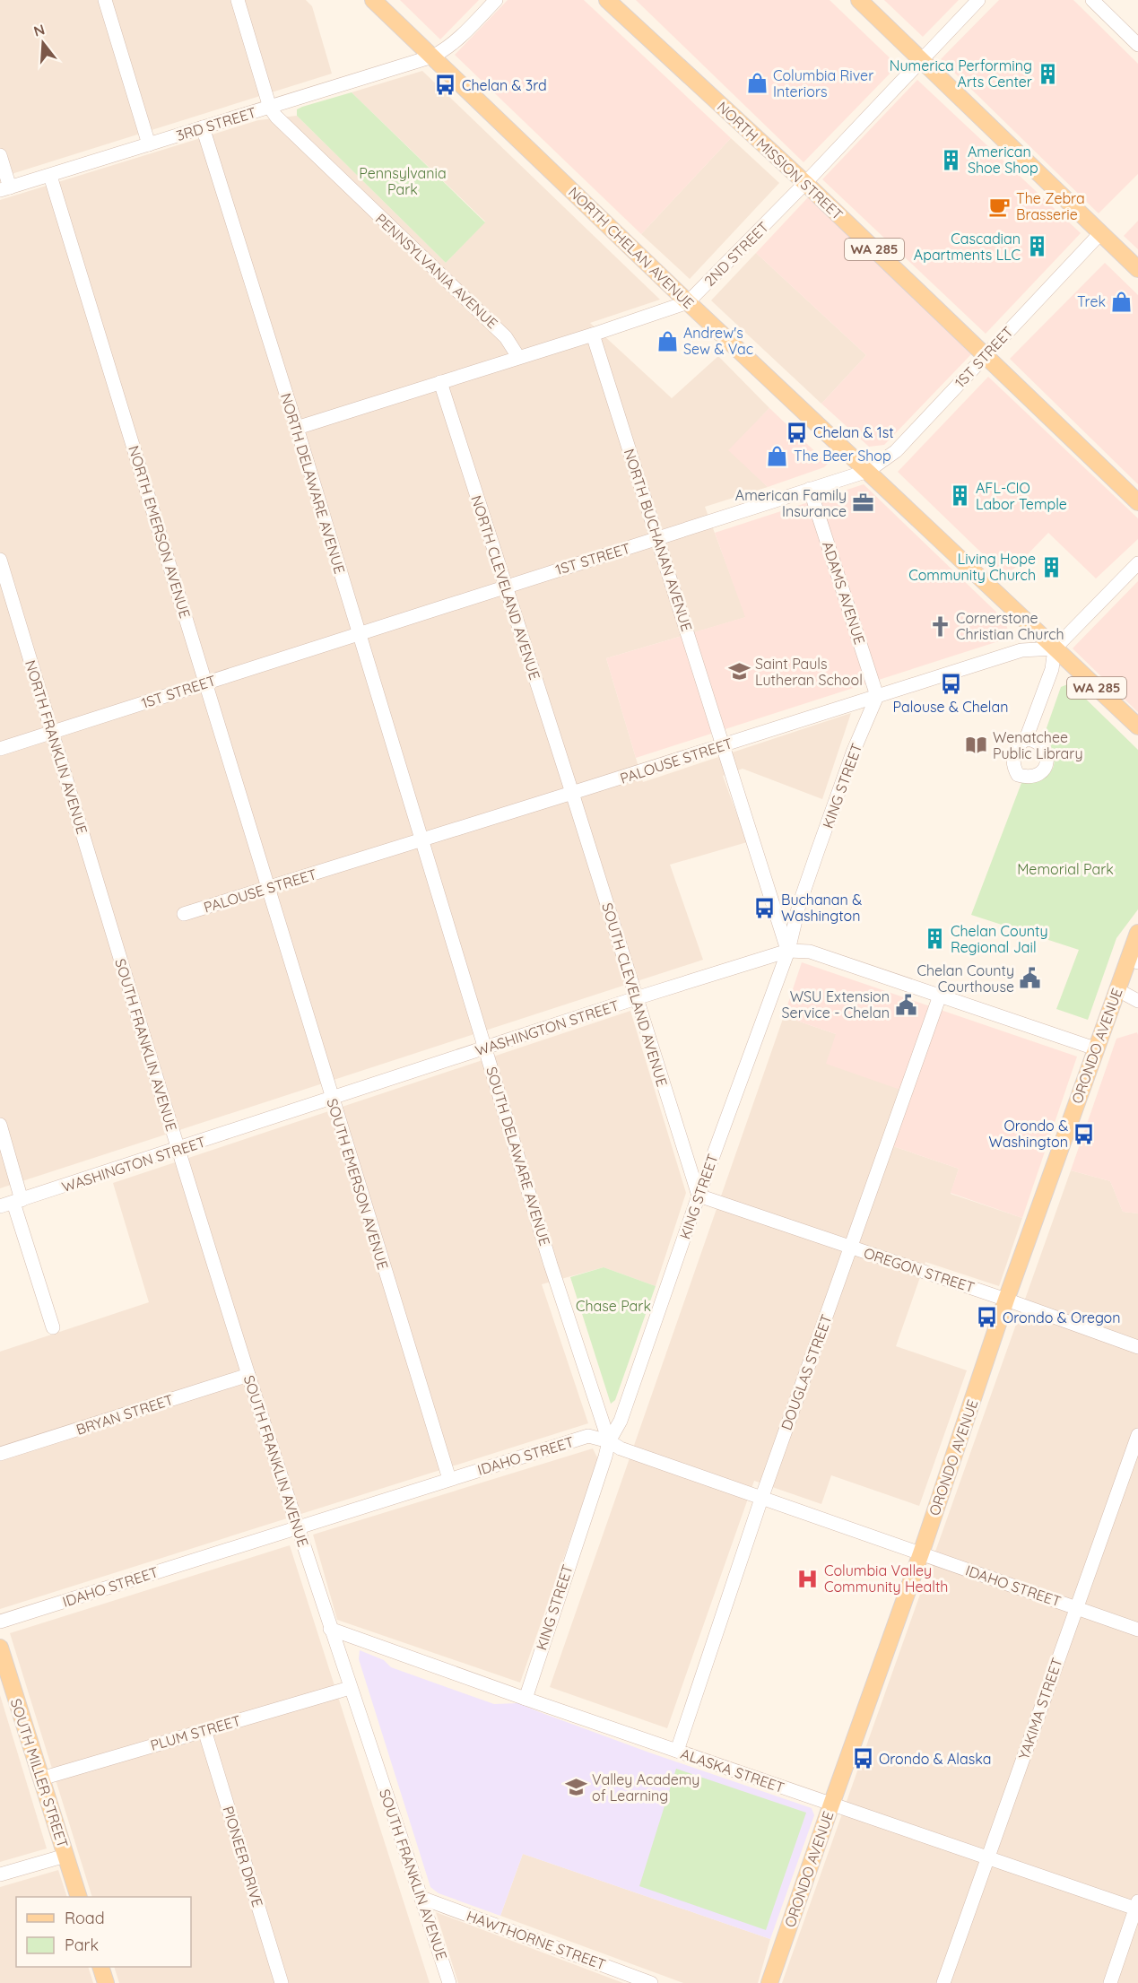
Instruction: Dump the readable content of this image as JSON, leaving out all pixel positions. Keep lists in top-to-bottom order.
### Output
{
  "streets": {
    "main road": [
      "NORTH MISSION STREET",
      "NORTH CHELAN AVENUE",
      "WA 285",
      "ORONDO AVENUE",
      "SOUTH MILLER STREET"
    ],
    "street": [
      "3RD STREET",
      "2ND STREET",
      "PENNSYLVANIA AVENUE",
      "1ST STREET",
      "NORTH DELAWARE AVENUE",
      "NORTH EMERSON AVENUE",
      "NORTH BUCHANAN AVENUE",
      "NORTH CLEVELAND AVENUE",
      "ADAMS AVENUE",
      "NORTH FRANKLIN AVENUE",
      "PALOUSE STREET",
      "KING STREET",
      "SOUTH CLEVELAND AVENUE",
      "WASHINGTON STREET",
      "SOUTH FRANKLIN AVENUE",
      "SOUTH DELAWARE AVENUE",
      "SOUTH EMERSON AVENUE",
      "OREGON STREET",
      "DOUGLAS STREET",
      "BRYAN STREET",
      "IDAHO STREET",
      "YAKIMA STREET",
      "PLUM STREET",
      "ALASKA STREET",
      "PIONEER DRIVE",
      "HAWTHORNE STREET"
    ]
  },
  "crossings": [
    ["3RD STREET", "NORTH CHELAN AVENUE"],
    ["3RD STREET", "PENNSYLVANIA AVENUE"],
    ["3RD STREET", "NORTH DELAWARE AVENUE"],
    ["3RD STREET", "NORTH EMERSON AVENUE"],
    ["NORTH MISSION STREET", "2ND STREET"],
    ["NORTH MISSION STREET", "1ST STREET"],
    ["NORTH CHELAN AVENUE", "WA 285"],
    ["NORTH CHELAN AVENUE", "2ND STREET"],
    ["NORTH CHELAN AVENUE", "1ST STREET"],
    ["NORTH CHELAN AVENUE", "PALOUSE STREET"],
    ["WA 285", "PALOUSE STREET"],
    ["2ND STREET", "PENNSYLVANIA AVENUE"],
    ["2ND STREET", "NORTH DELAWARE AVENUE"],
    ["2ND STREET", "NORTH BUCHANAN AVENUE"],
    ["2ND STREET", "NORTH CLEVELAND AVENUE"],
    ["1ST STREET", "NORTH DELAWARE AVENUE"],
    ["1ST STREET", "NORTH EMERSON AVENUE"],
    ["1ST STREET", "NORTH BUCHANAN AVENUE"],
    ["1ST STREET", "NORTH CLEVELAND AVENUE"],
    ["1ST STREET", "ADAMS AVENUE"],
    ["1ST STREET", "NORTH FRANKLIN AVENUE"],
    ["NORTH DELAWARE AVENUE", "PALOUSE STREET"],
    ["NORTH DELAWARE AVENUE", "SOUTH DELAWARE AVENUE"],
    ["NORTH EMERSON AVENUE", "PALOUSE STREET"],
    ["NORTH EMERSON AVENUE", "SOUTH EMERSON AVENUE"],
    ["NORTH BUCHANAN AVENUE", "PALOUSE STREET"],
    ["NORTH BUCHANAN AVENUE", "KING STREET"],
    ["NORTH BUCHANAN AVENUE", "WASHINGTON STREET"],
    ["NORTH CLEVELAND AVENUE", "PALOUSE STREET"],
    ["NORTH CLEVELAND AVENUE", "SOUTH CLEVELAND AVENUE"],
    ["ADAMS AVENUE", "PALOUSE STREET"],
    ["ADAMS AVENUE", "KING STREET"],
    ["NORTH FRANKLIN AVENUE", "SOUTH FRANKLIN AVENUE"],
    ["PALOUSE STREET", "KING STREET"],
    ["PALOUSE STREET", "SOUTH CLEVELAND AVENUE"],
    ["PALOUSE STREET", "SOUTH DELAWARE AVENUE"],
    ["PALOUSE STREET", "SOUTH EMERSON AVENUE"],
    ["KING STREET", "SOUTH CLEVELAND AVENUE"],
    ["KING STREET", "WASHINGTON STREET"],
    ["KING STREET", "SOUTH DELAWARE AVENUE"],
    ["KING STREET", "OREGON STREET"],
    ["KING STREET", "IDAHO STREET"],
    ["KING STREET", "ALASKA STREET"],
    ["SOUTH CLEVELAND AVENUE", "WASHINGTON STREET"],
    ["SOUTH CLEVELAND AVENUE", "OREGON STREET"],
    ["WASHINGTON STREET", "SOUTH FRANKLIN AVENUE"],
    ["WASHINGTON STREET", "ORONDO AVENUE"],
    ["WASHINGTON STREET", "SOUTH DELAWARE AVENUE"],
    ["WASHINGTON STREET", "SOUTH EMERSON AVENUE"],
    ["WASHINGTON STREET", "DOUGLAS STREET"],
    ["SOUTH FRANKLIN AVENUE", "BRYAN STREET"],
    ["SOUTH FRANKLIN AVENUE", "IDAHO STREET"],
    ["SOUTH FRANKLIN AVENUE", "PLUM STREET"],
    ["SOUTH FRANKLIN AVENUE", "ALASKA STREET"],
    ["SOUTH FRANKLIN AVENUE", "HAWTHORNE STREET"],
    ["ORONDO AVENUE", "OREGON STREET"],
    ["ORONDO AVENUE", "IDAHO STREET"],
    ["ORONDO AVENUE", "ALASKA STREET"],
    ["SOUTH DELAWARE AVENUE", "IDAHO STREET"],
    ["SOUTH EMERSON AVENUE", "IDAHO STREET"],
    ["OREGON STREET", "DOUGLAS STREET"],
    ["DOUGLAS STREET", "IDAHO STREET"],
    ["DOUGLAS STREET", "ALASKA STREET"],
    ["IDAHO STREET", "YAKIMA STREET"],
    ["YAKIMA STREET", "ALASKA STREET"],
    ["PLUM STREET", "SOUTH MILLER STREET"],
    ["PLUM STREET", "PIONEER DRIVE"]
  ],
  "parks": ["Pennsylvania Park", "Memorial Park", "Chase Park"],
  "places": {
    "building": [
      "Numerica Performing Arts Center",
      "American Shoe Shop",
      "Cascadian Apartments LLC",
      "AFL-CIO Labor Temple",
      "Living Hope Community Church",
      "Chelan County Regional Jail"
    ],
    "shop": [
      "Columbia River Interiors",
      "Trek",
      "Andrew's Sew & Vac",
      "The Beer Shop"
    ],
    "bus stop": [
      "Chelan & 3rd",
      "Chelan & 1st",
      "Palouse & Chelan",
      "Buchanan & Washington",
      "Orondo & Washington",
      "Orondo & Oregon",
      "Orondo & Alaska"
    ],
    "cafe": ["The Zebra Brasserie"],
    "office": ["American Family Insurance"],
    "church": ["Cornerstone Christian Church"],
    "school or university": ["Saint Pauls Lutheran School", "Valley Academy of Learning"],
    "library": ["Wenatchee Public Library"],
    "public building": ["Chelan County Courthouse", "WSU Extension Service - Chelan"],
    "hospital": ["Columbia Valley Community Health"]
  },
  "legend": ["Road", "Park"],
  "north": "top"
}
